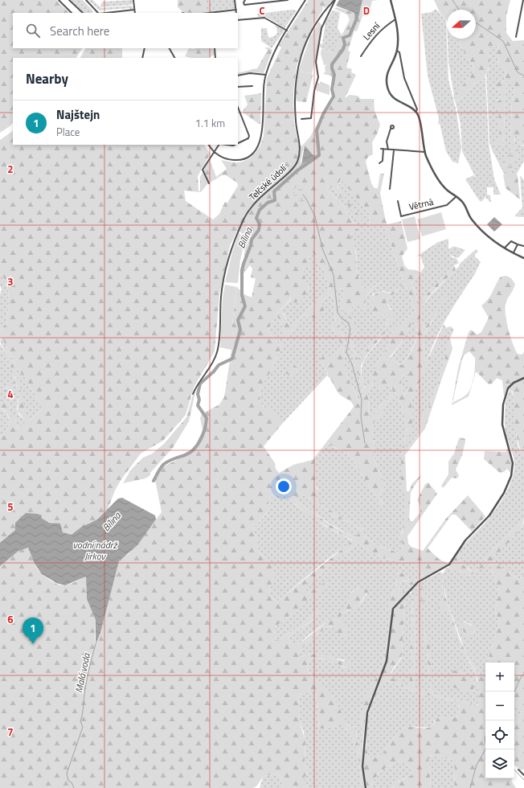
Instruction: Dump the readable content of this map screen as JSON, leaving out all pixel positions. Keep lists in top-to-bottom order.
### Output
{
  "streets": {
    "street": ["Lesní", "Telčské údolí", "Větrná"]
  },
  "water": ["Bílina", "vodní nádrž Jirkov", "Malá voda"],
  "north": "left",
  "page": {
    "search": "Search here",
    "heading": "Nearby",
    "list": [
      {
        "mark": "1",
        "name": "Najštejn",
        "note": "Place",
        "value": "1.1 km"
      }
    ],
    "pins": "1",
    "map_buttons": ["+", "−"]
  },
  "grid": {
    "columns": ["C", "D"],
    "rows": [
      "2",
      "3",
      "4",
      "5",
      "6",
      "7"
    ]
  }
}
